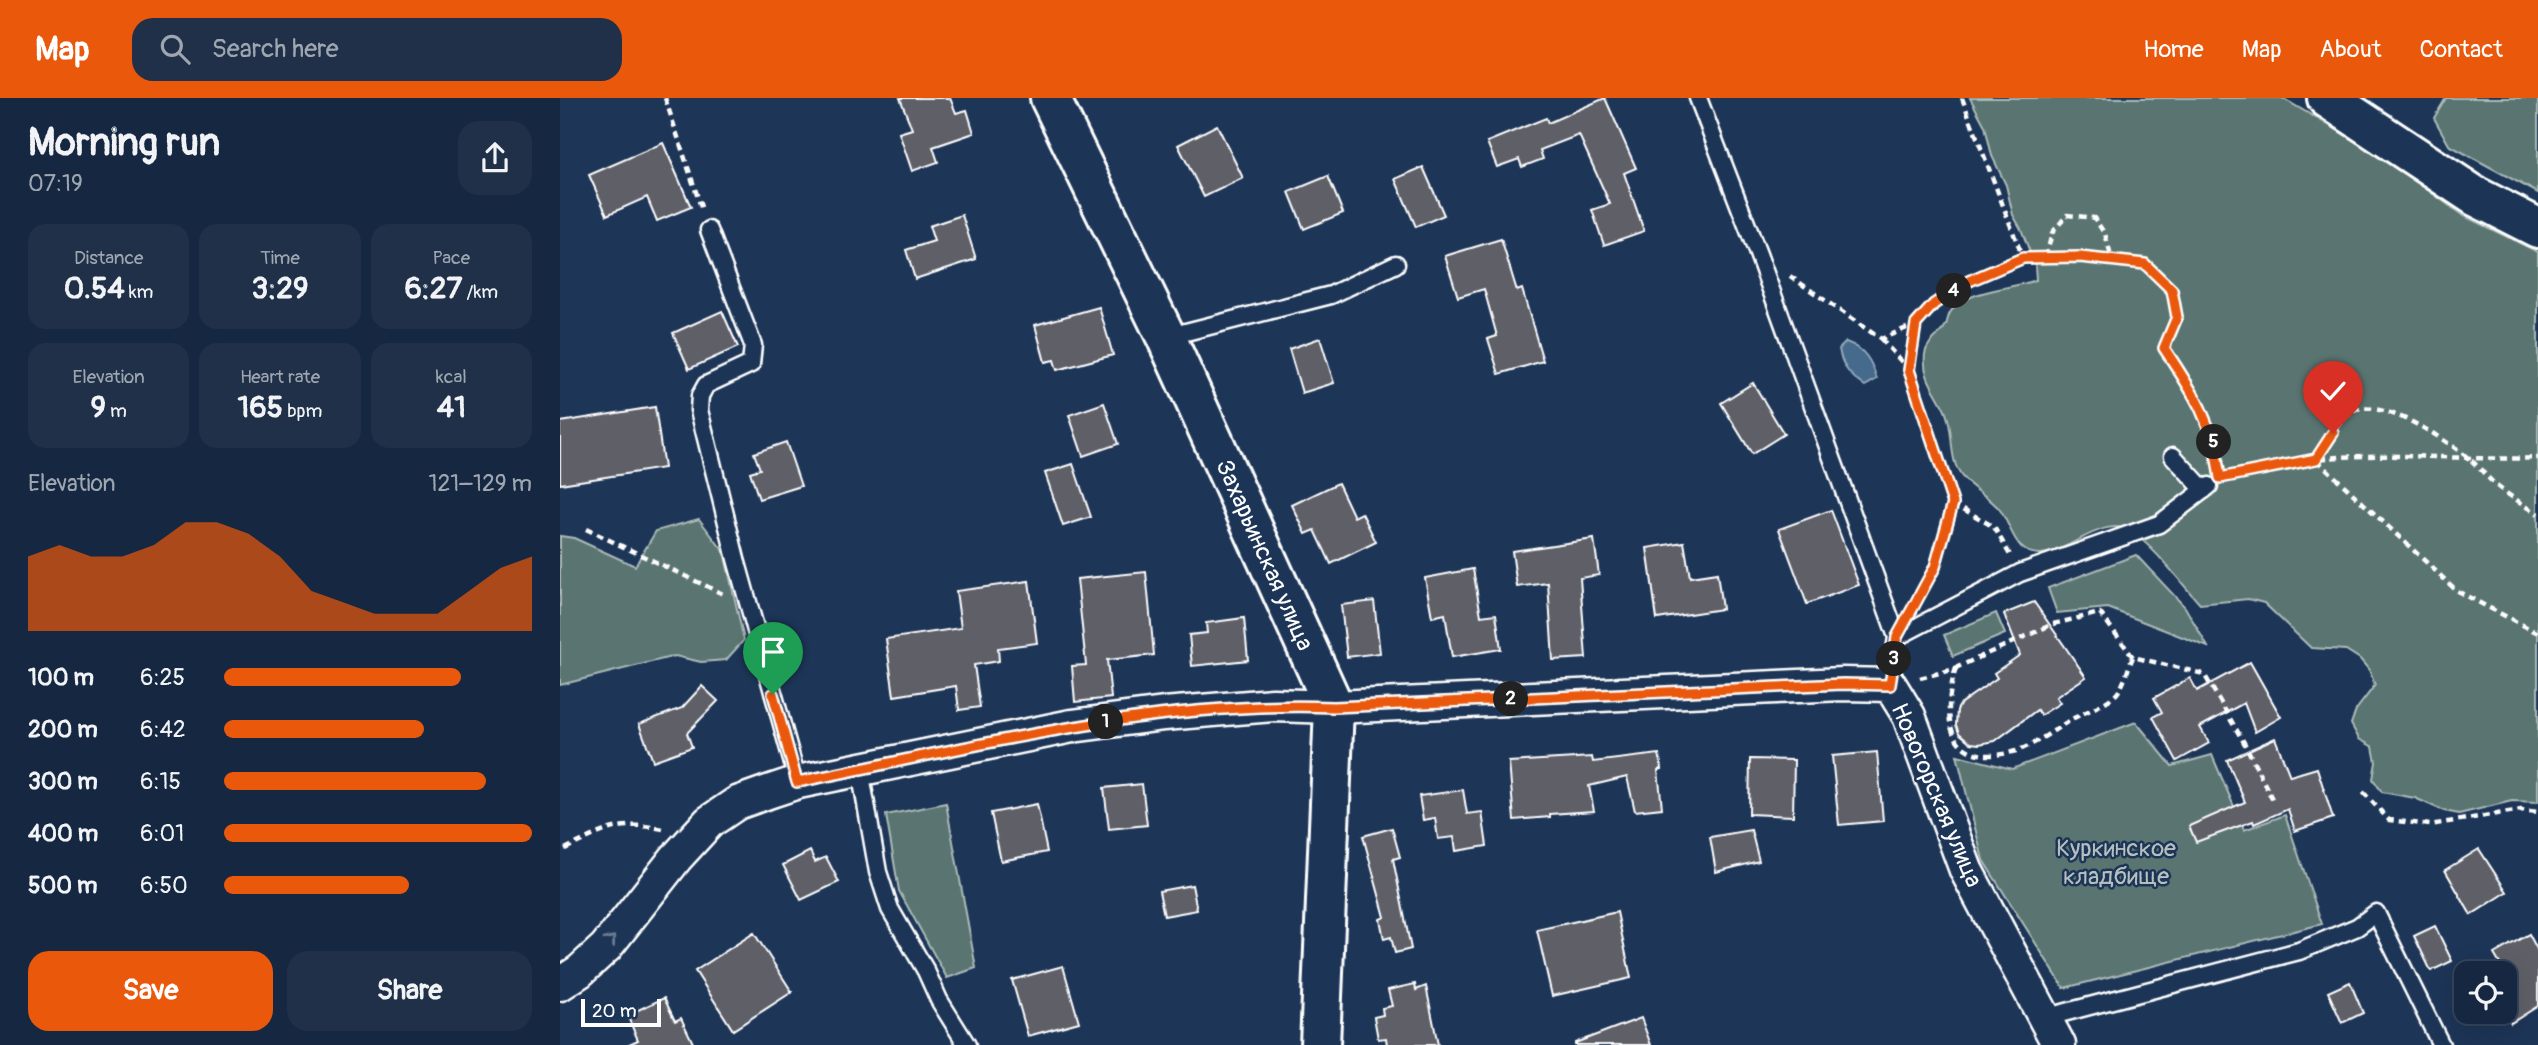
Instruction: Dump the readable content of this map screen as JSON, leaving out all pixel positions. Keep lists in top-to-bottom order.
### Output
{
  "streets": {
    "street": ["Захарьинская улица", "Новогорская улица"]
  },
  "crossings": [
    ["Захарьинская улица", "Новогорская улица"]
  ],
  "parks": ["Куркинское кладбище"],
  "scale_bar": "20 m",
  "page": {
    "header": "Map",
    "search": "Search here",
    "nav": [
      "Home",
      "Map",
      "About",
      "Contact"
    ],
    "heading": ["Morning run", "07:19"],
    "stats": [
      ["Distance", "0.54 km"],
      ["Time", "3:29"],
      ["Pace", "6:27 /km"],
      ["Elevation", "9 m"],
      ["Heart rate", "165 bpm"],
      ["kcal", "41"]
    ],
    "pins": [
      "4",
      "5",
      "3",
      "2",
      "1"
    ],
    "chart": ["Elevation", "121–129 m"],
    "list": [
      {
        "name": "100 m",
        "note": "6:25"
      },
      {
        "name": "200 m",
        "note": "6:42"
      },
      {
        "name": "300 m",
        "note": "6:15"
      },
      {
        "name": "400 m",
        "note": "6:01"
      },
      {
        "name": "500 m",
        "note": "6:50"
      }
    ],
    "buttons": ["Save", "Share"],
    "scale": "20 m"
  }
}
